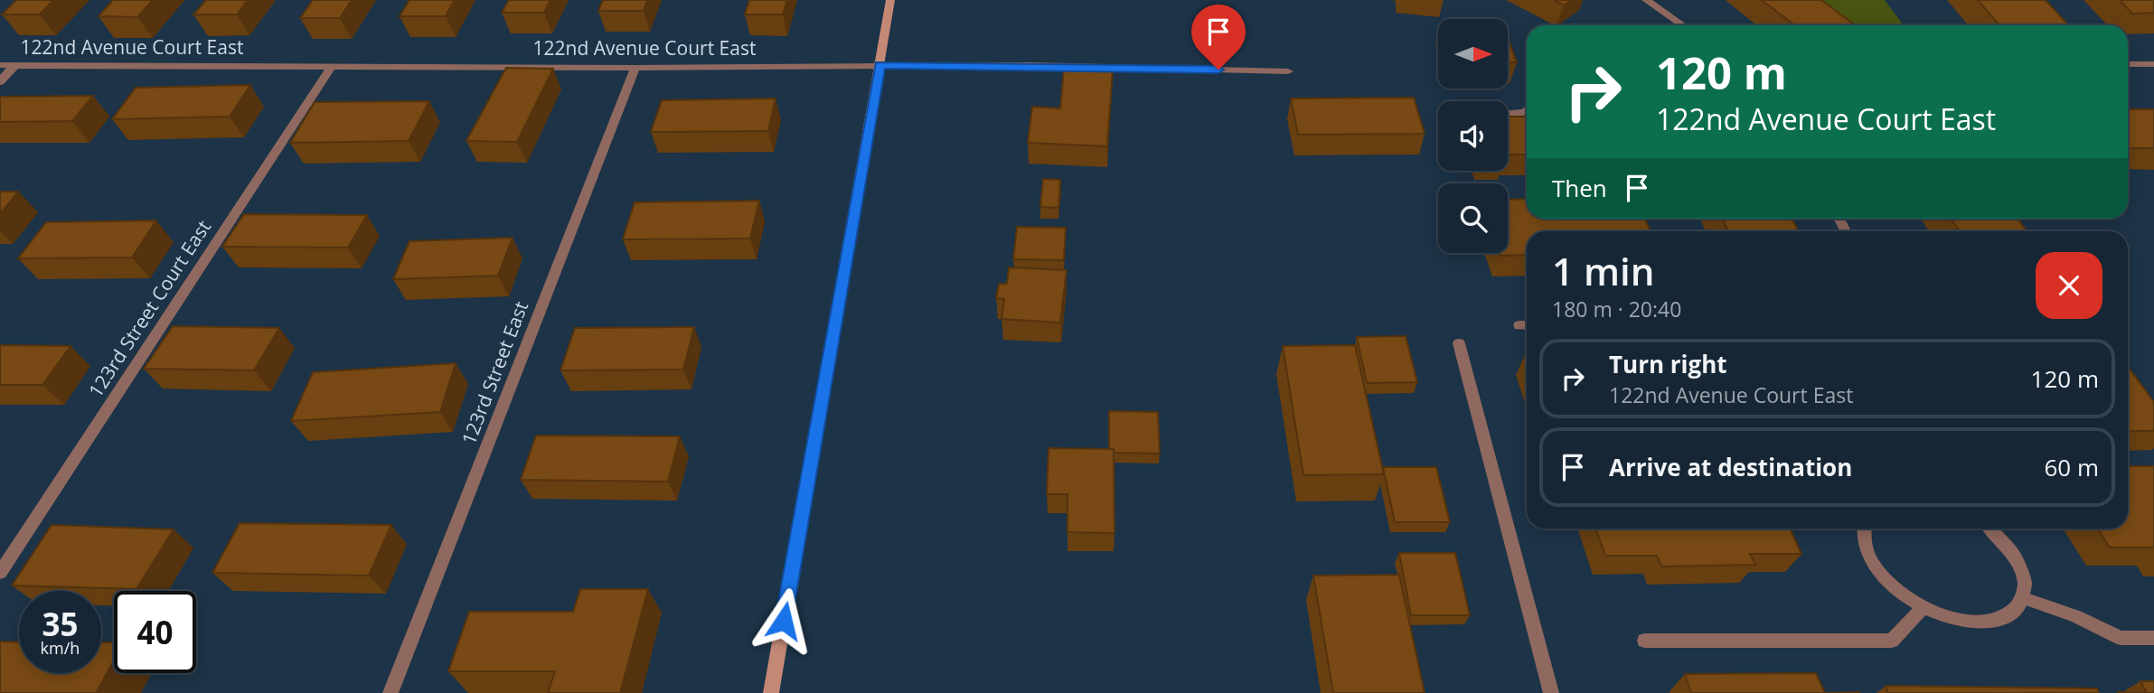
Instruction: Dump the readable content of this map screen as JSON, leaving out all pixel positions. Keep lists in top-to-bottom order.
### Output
{
  "streets": {
    "street": ["122nd Avenue Court East", "123rd Street Court East", "123rd Street East"]
  },
  "crossings": [
    ["122nd Avenue Court East", "123rd Street Court East"],
    ["122nd Avenue Court East", "123rd Street East"]
  ],
  "north": "right",
  "page": {
    "turn": ["120 m", "122nd Avenue Court East"],
    "then": "Then",
    "heading": ["1 min", "180 m · 20:40"],
    "list": [
      {
        "name": "Turn right",
        "note": "122nd Avenue Court East",
        "value": "120 m"
      },
      {
        "name": "Arrive at destination",
        "value": "60 m"
      }
    ],
    "speed": "35 km/h",
    "limit": "40"
  }
}
